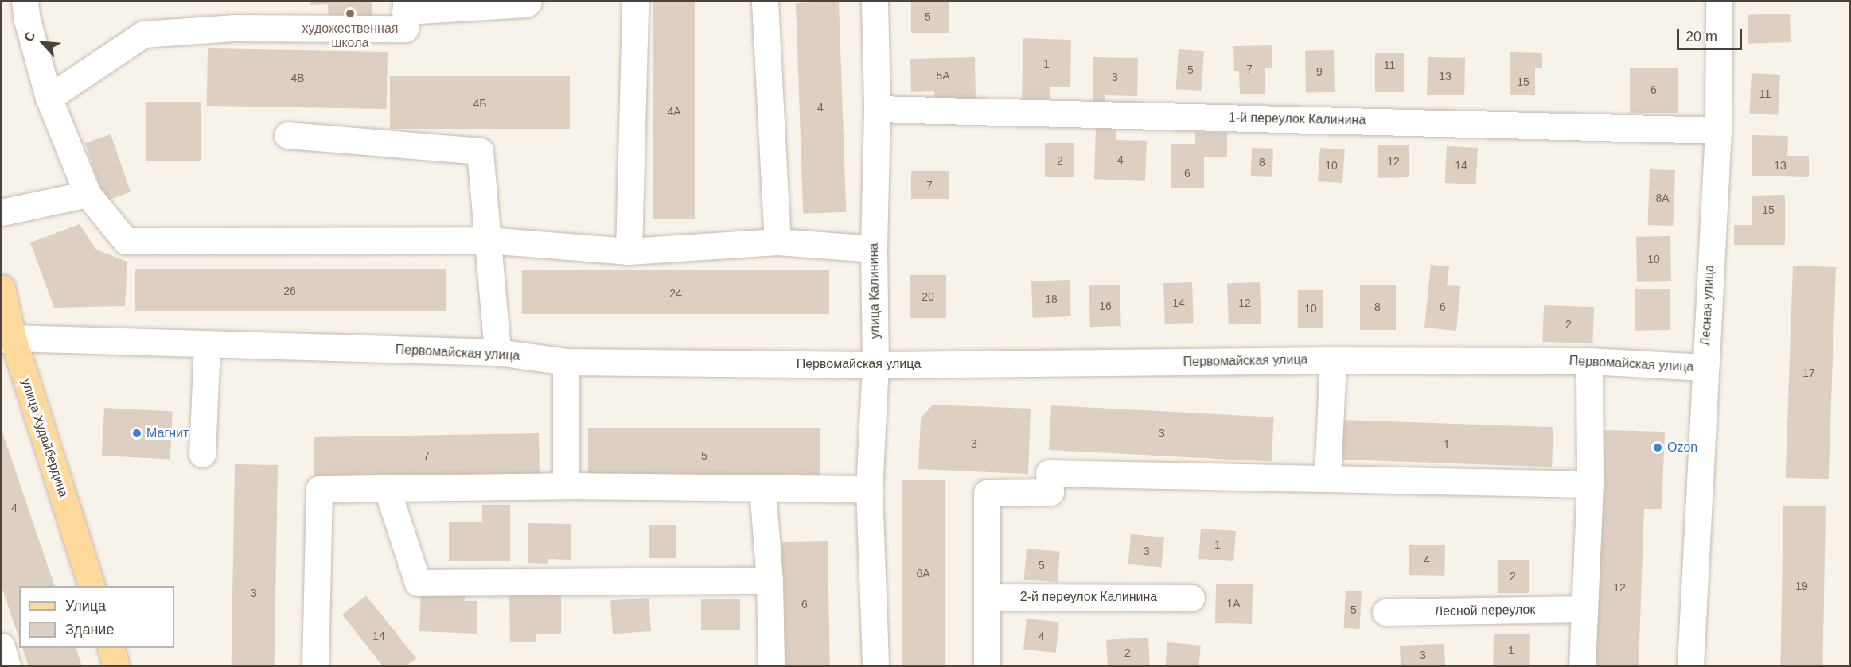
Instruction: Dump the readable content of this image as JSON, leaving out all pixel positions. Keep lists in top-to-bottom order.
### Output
{
  "streets": {
    "main road": ["улица Худайбердина"],
    "street": [
      "1-й переулок Калинина",
      "улица Калинина",
      "Лесная улица",
      "Первомайская улица",
      "2-й переулок Калинина",
      "Лесной переулок"
    ]
  },
  "crossings": [
    ["1-й переулок Калинина", "улица Калинина"],
    ["1-й переулок Калинина", "Лесная улица"],
    ["улица Калинина", "Первомайская улица"],
    ["Лесная улица", "Первомайская улица"],
    ["Первомайская улица", "улица Худайбердина"]
  ],
  "places": ["художественная школа", "Магнит", "Ozon"],
  "house_numbers": [
    "5",
    "1",
    "11",
    "7",
    "5",
    "9",
    "5А",
    "13",
    "3",
    "4В",
    "15",
    "6",
    "11",
    "4Б",
    "4",
    "4А",
    "4",
    "2",
    "12",
    "8",
    "10",
    "14",
    "13",
    "6",
    "7",
    "8А",
    "15",
    "10",
    "26",
    "24",
    "20",
    "18",
    "14",
    "12",
    "16",
    "8",
    "6",
    "10",
    "2",
    "17",
    "3",
    "3",
    "1",
    "7",
    "5",
    "4",
    "1",
    "3",
    "4",
    "5",
    "6А",
    "2",
    "19",
    "12",
    "3",
    "1А",
    "6",
    "5",
    "14",
    "4",
    "1",
    "2",
    "3"
  ],
  "legend": ["Улица", "Здание"],
  "scale_bar": "20 m",
  "north": "top left"
}
